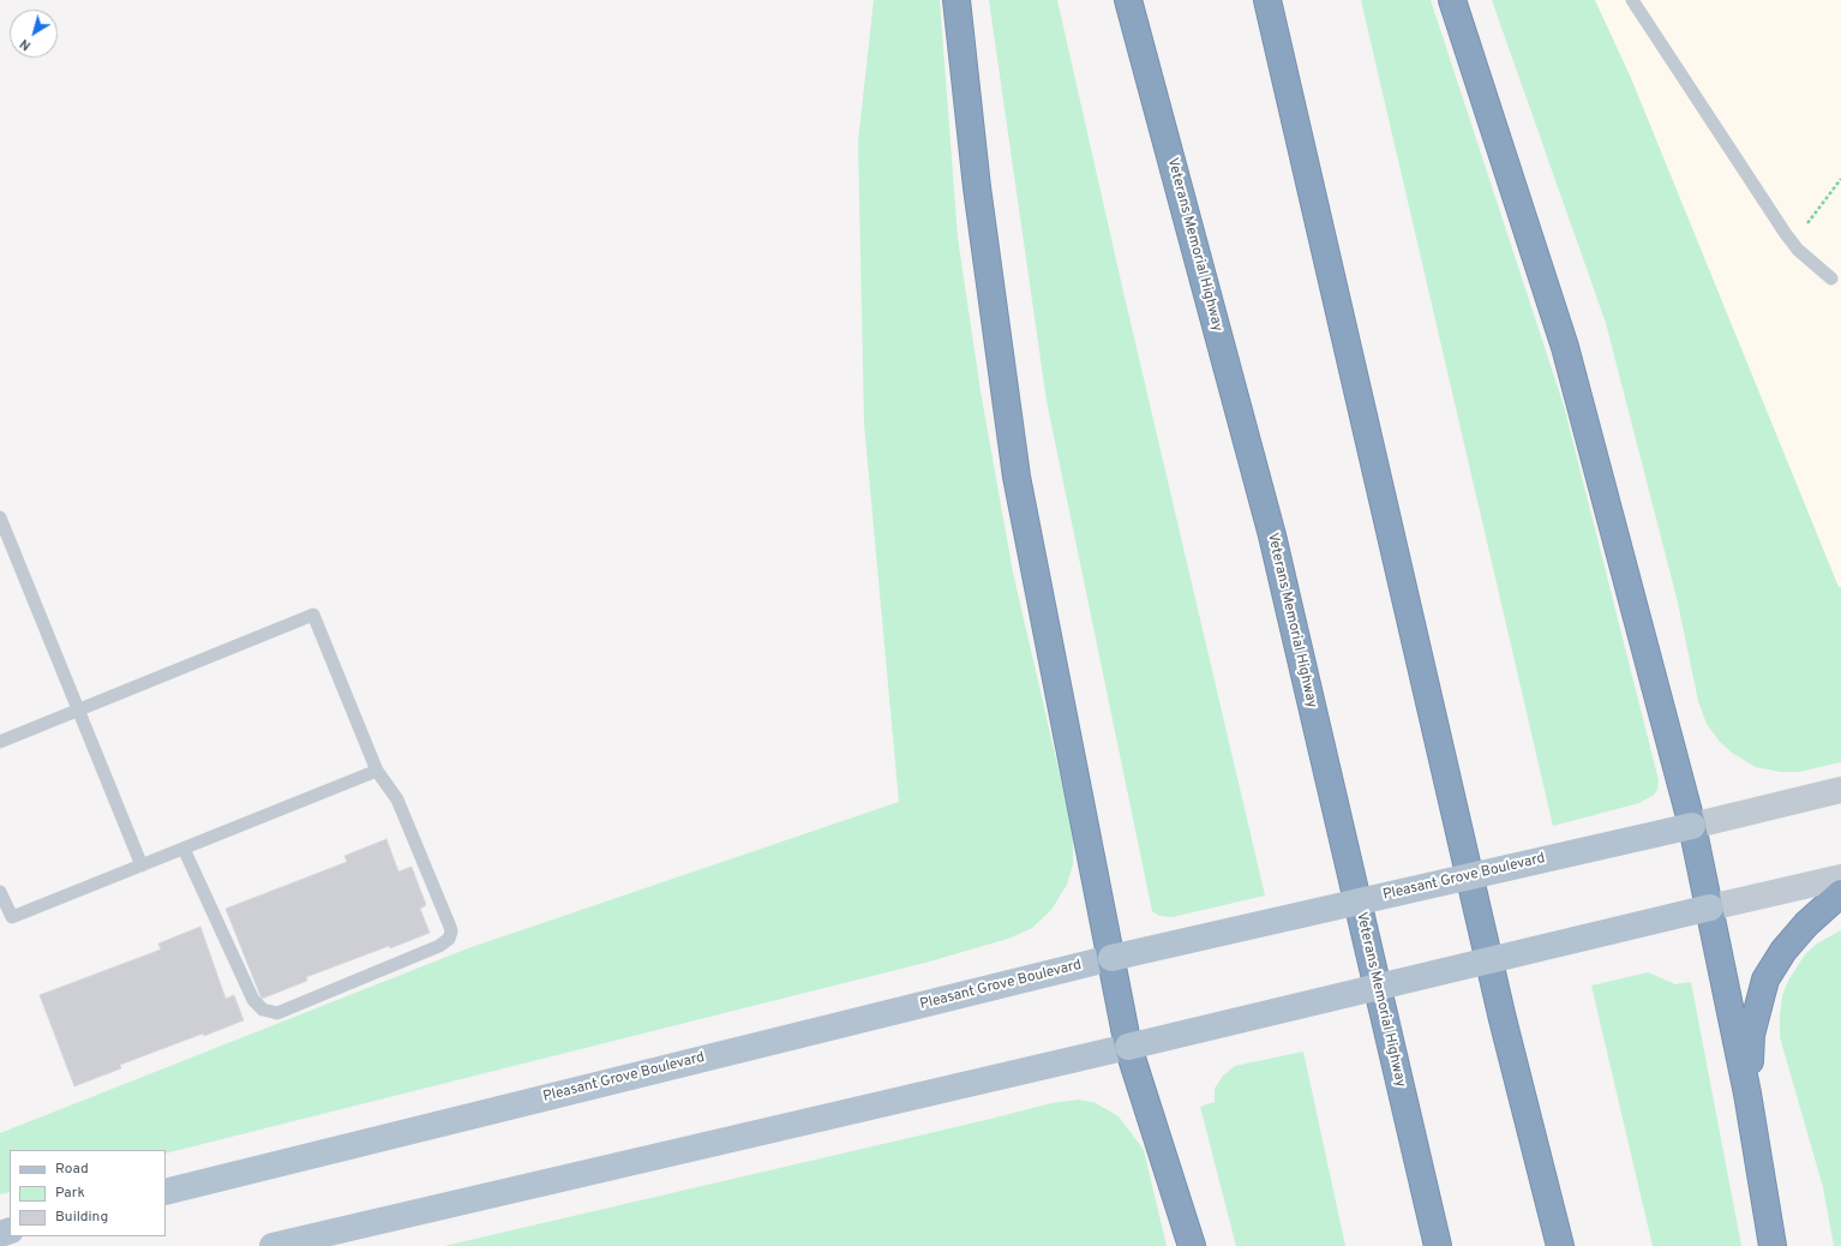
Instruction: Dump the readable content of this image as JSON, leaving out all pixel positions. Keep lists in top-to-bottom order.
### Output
{
  "streets": {
    "highway": ["Veterans Memorial Highway"],
    "main road": ["Pleasant Grove Boulevard"]
  },
  "legend": ["Road", "Park", "Building"],
  "north": "bottom left"
}
